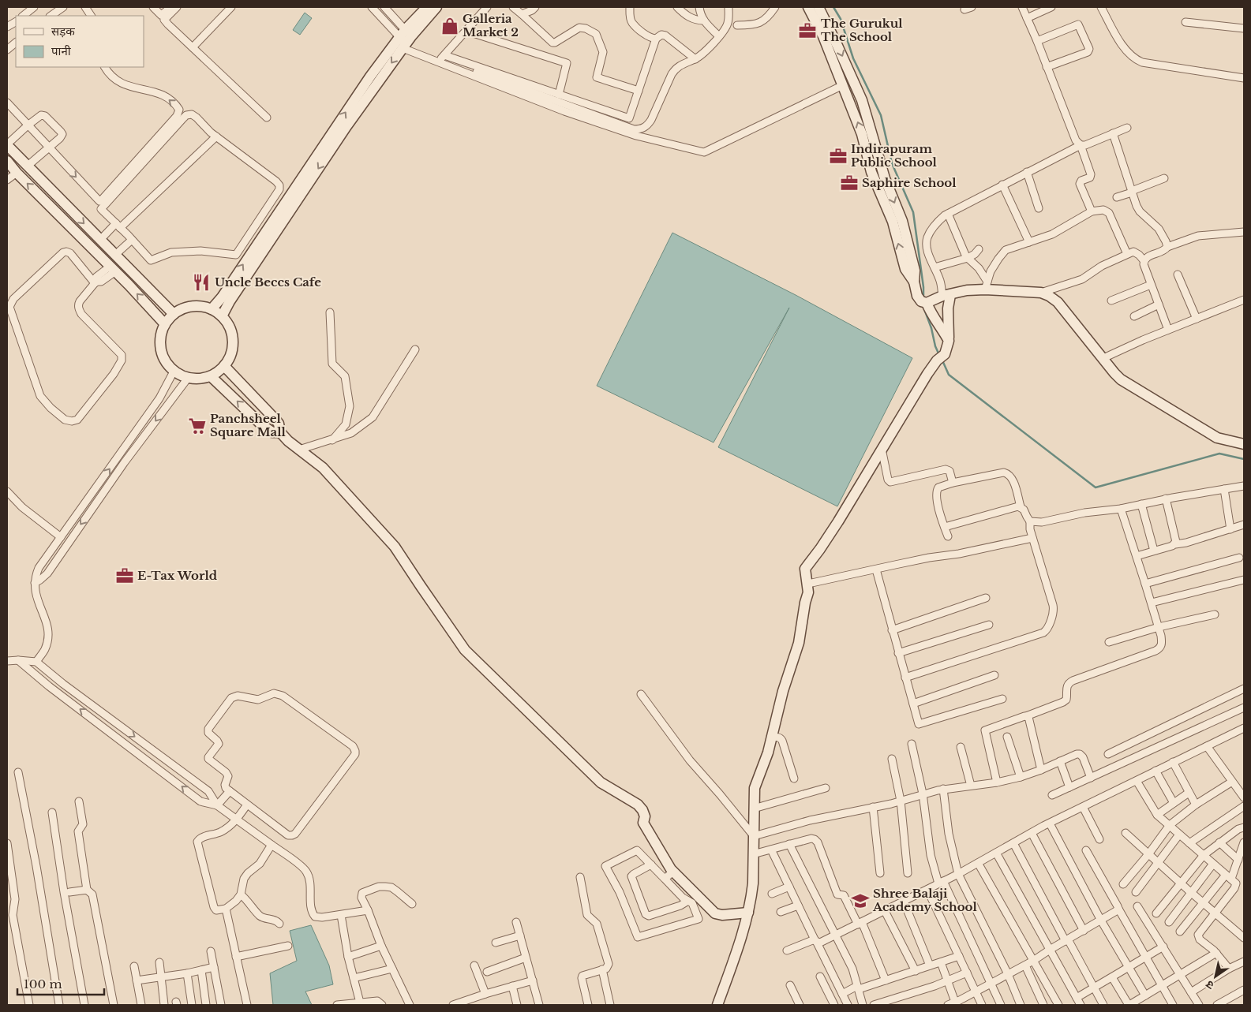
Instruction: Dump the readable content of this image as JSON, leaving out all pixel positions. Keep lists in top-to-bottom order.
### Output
{
  "places": {
    "shop": ["Galleria Market 2"],
    "office": [
      "The Gurukul The School",
      "Indirapuram Public School",
      "Saphire School",
      "E-Tax World"
    ],
    "restaurant": ["Uncle Beccs Cafe"],
    "supermarket": ["Panchsheel Square Mall"],
    "school or university": ["Shree Balaji Academy School"]
  },
  "legend": ["सड़क", "पानी"],
  "scale_bar": "100 m",
  "north": "bottom left"
}
